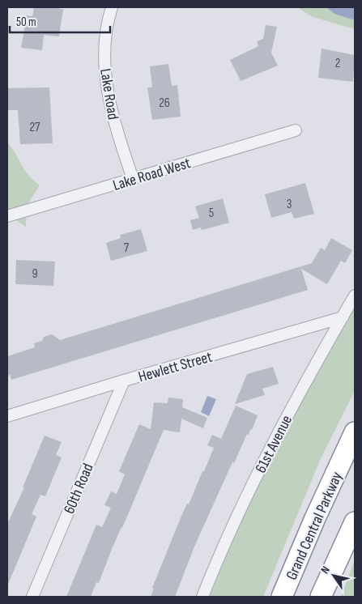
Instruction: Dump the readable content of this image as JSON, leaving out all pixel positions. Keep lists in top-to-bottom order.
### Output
{
  "streets": {
    "highway": ["Grand Central Parkway"],
    "street": [
      "Lake Road",
      "Lake Road West",
      "Hewlett Street",
      "61st Avenue",
      "60th Road"
    ]
  },
  "crossings": [
    ["Lake Road", "Lake Road West"],
    ["Hewlett Street", "61st Avenue"],
    ["Hewlett Street", "60th Road"]
  ],
  "house_numbers": [
    "2",
    "26",
    "27",
    "3",
    "5",
    "7",
    "9"
  ],
  "scale_bar": "50 m",
  "north": "top left"
}
